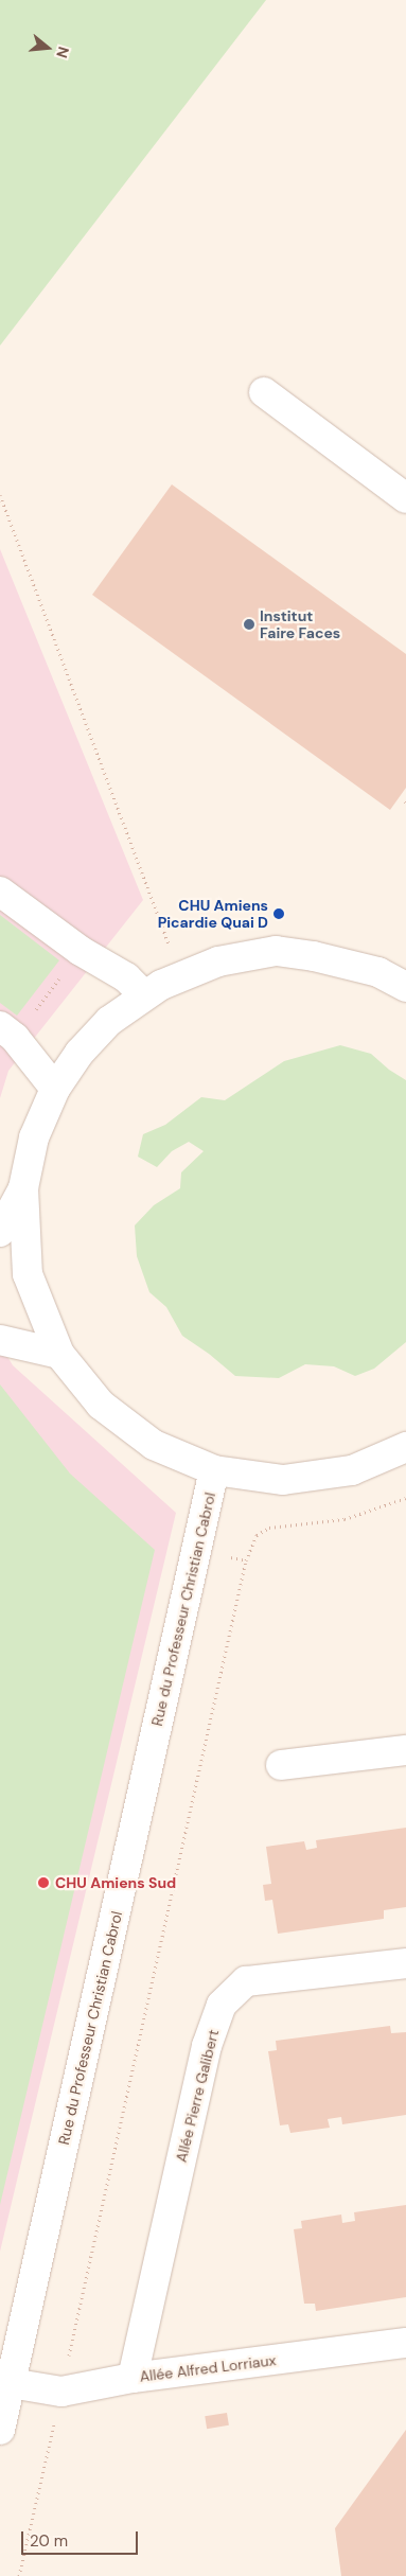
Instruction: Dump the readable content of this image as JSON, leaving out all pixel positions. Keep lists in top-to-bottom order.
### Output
{
  "streets": {
    "street": ["Rue du Professeur Christian Cabrol", "Allée Pierre Galibert", "Allée Alfred Lorriaux"]
  },
  "crossings": [
    ["Rue du Professeur Christian Cabrol", "Allée Alfred Lorriaux"],
    ["Allée Pierre Galibert", "Allée Alfred Lorriaux"]
  ],
  "places": ["Institut Faire Faces", "CHU Amiens Picardie Quai D", "CHU Amiens Sud"],
  "scale_bar": "20 m",
  "north": "right"
}
